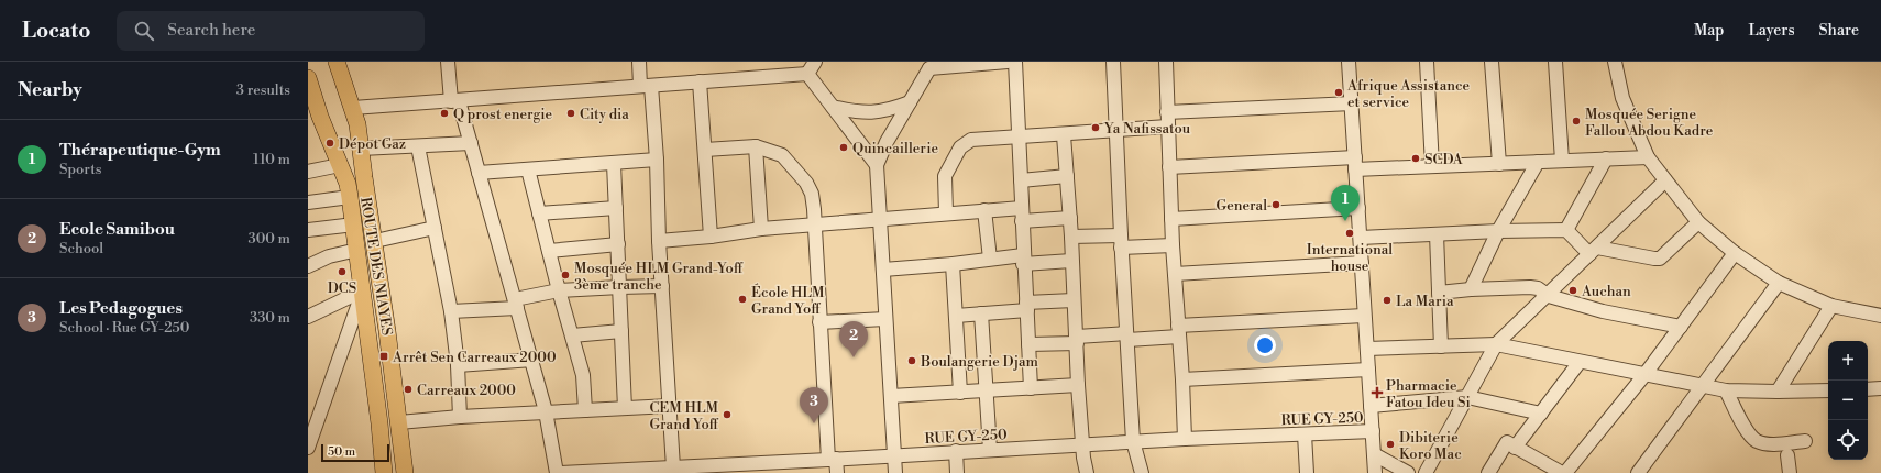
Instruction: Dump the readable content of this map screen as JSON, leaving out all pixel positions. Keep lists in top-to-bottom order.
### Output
{
  "streets": {
    "main road": ["ROUTE DES NIAYES"],
    "street": ["RUE GY-250"]
  },
  "places": {
    "other": [
      "Afrique Assistance et service",
      "Q prost energie",
      "City dia",
      "Mosquée Serigne Fallou Abdou Kadre",
      "Ya Nafissatou",
      "Dépot Gaz",
      "Quincaillerie",
      "SCDA",
      "General",
      "International house",
      "DCS",
      "Mosquée HLM Grand-Yoff 3ème tranche",
      "Auchan",
      "École HLM Grand Yoff",
      "La Maria",
      "Boulangerie Djam",
      "Carreaux 2000",
      "CEM HLM Grand Yoff",
      "Dibiterie Koro Mac"
    ],
    "transit": ["Arrêt Sen Carreaux 2000"],
    "health": ["Pharmacie Fatou Ideu Si"]
  },
  "scale_bar": "50 m",
  "page": {
    "header": "Locato",
    "search": "Search here",
    "nav": ["Map", "Layers", "Share"],
    "heading": ["Nearby", "3 results"],
    "list": [
      {
        "mark": "1",
        "name": "Thérapeutique-Gym",
        "note": "Sports",
        "value": "110 m"
      },
      {
        "mark": "2",
        "name": "Ecole Samibou",
        "note": "School",
        "value": "300 m"
      },
      {
        "mark": "3",
        "name": "Les Pedagogues",
        "note": "School · Rue GY-250",
        "value": "330 m"
      }
    ],
    "pins": ["1", "2", "3"],
    "map_buttons": ["+", "−"],
    "scale": "50 m"
  }
}
